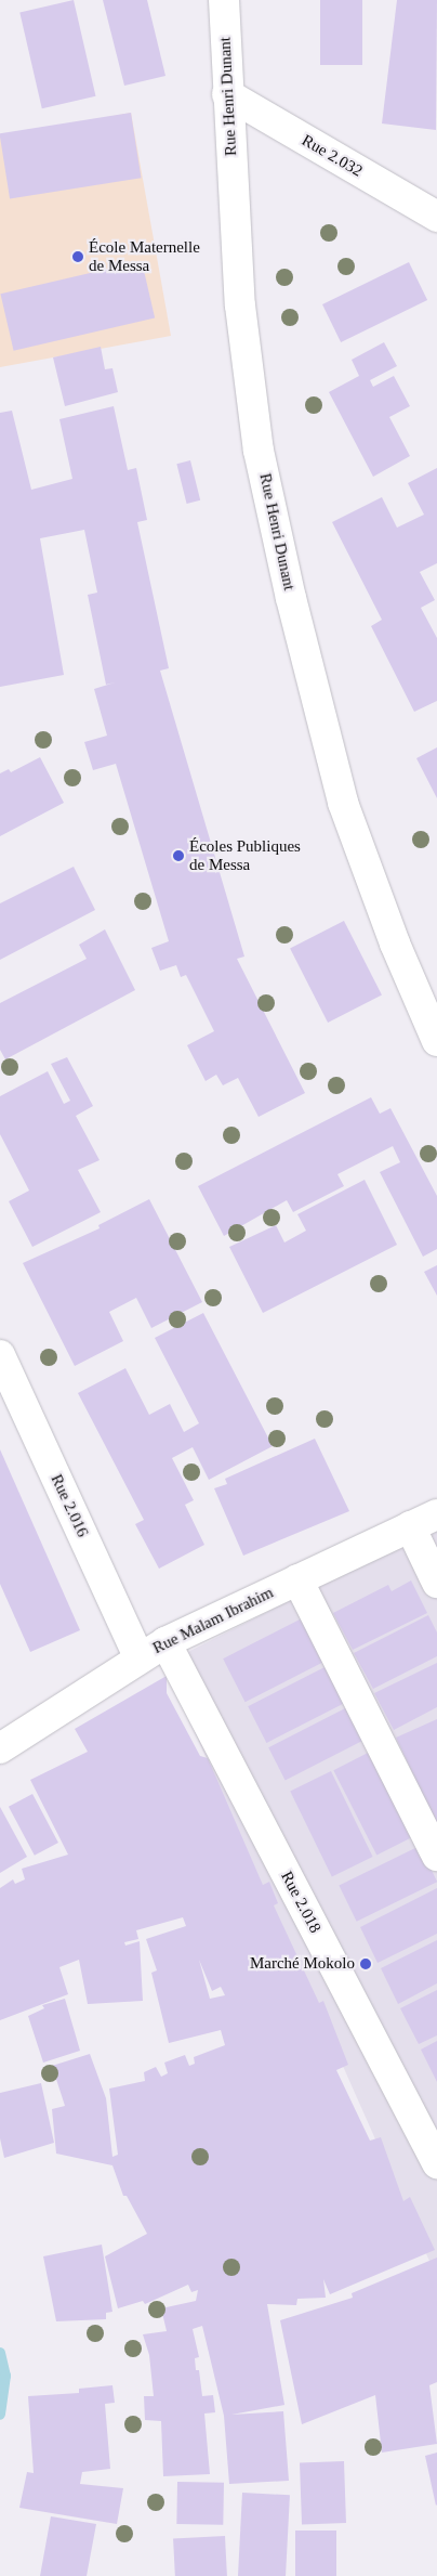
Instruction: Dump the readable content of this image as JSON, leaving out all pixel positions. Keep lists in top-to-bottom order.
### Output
{
  "streets": {
    "street": [
      "Rue Henri Dunant",
      "Rue 2.032",
      "Rue 2.016",
      "Rue Malam Ibrahim",
      "Rue 2.018"
    ]
  },
  "crossings": [
    ["Rue Henri Dunant", "Rue 2.032"],
    ["Rue 2.016", "Rue Malam Ibrahim"],
    ["Rue Malam Ibrahim", "Rue 2.018"]
  ],
  "places": ["École Maternelle de Messa", "Écoles Publiques de Messa", "Marché Mokolo"]
}
